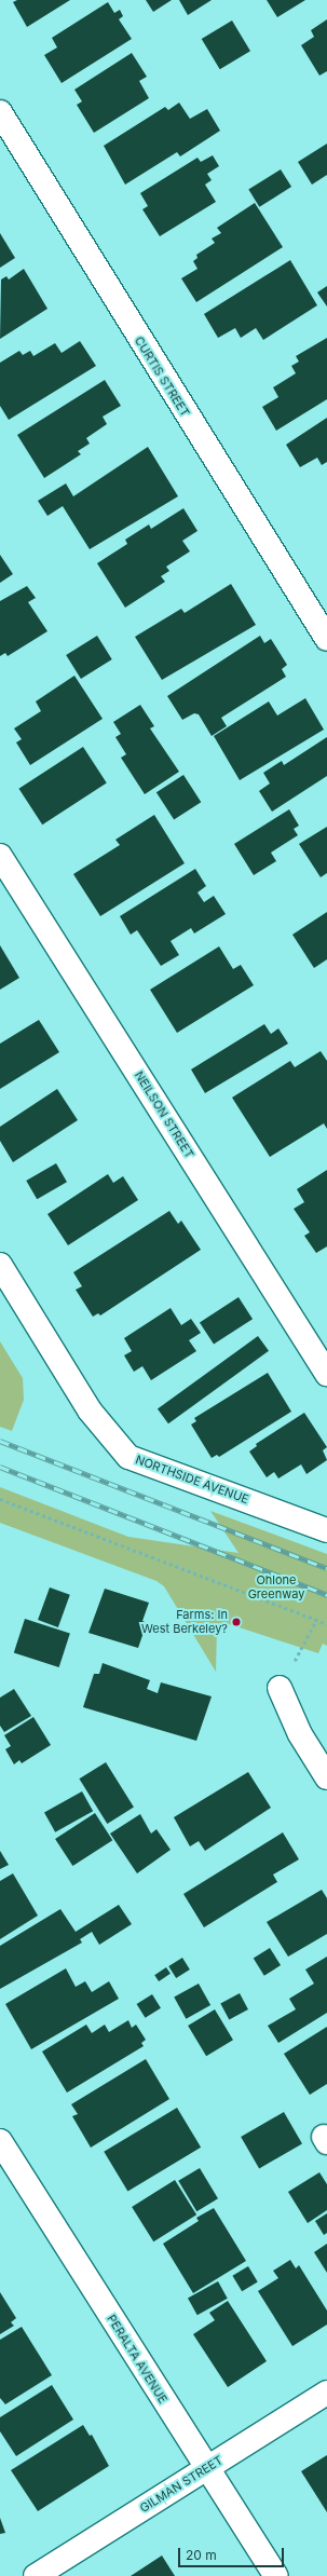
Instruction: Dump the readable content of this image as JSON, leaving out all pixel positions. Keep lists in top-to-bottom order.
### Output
{
  "streets": {
    "street": [
      "CURTIS STREET",
      "NEILSON STREET",
      "NORTHSIDE AVENUE",
      "PERALTA AVENUE",
      "GILMAN STREET"
    ]
  },
  "crossings": [
    ["PERALTA AVENUE", "GILMAN STREET"]
  ],
  "parks": ["Ohlone Greenway"],
  "places": ["Farms: In West Berkeley?"],
  "scale_bar": "20 m"
}
